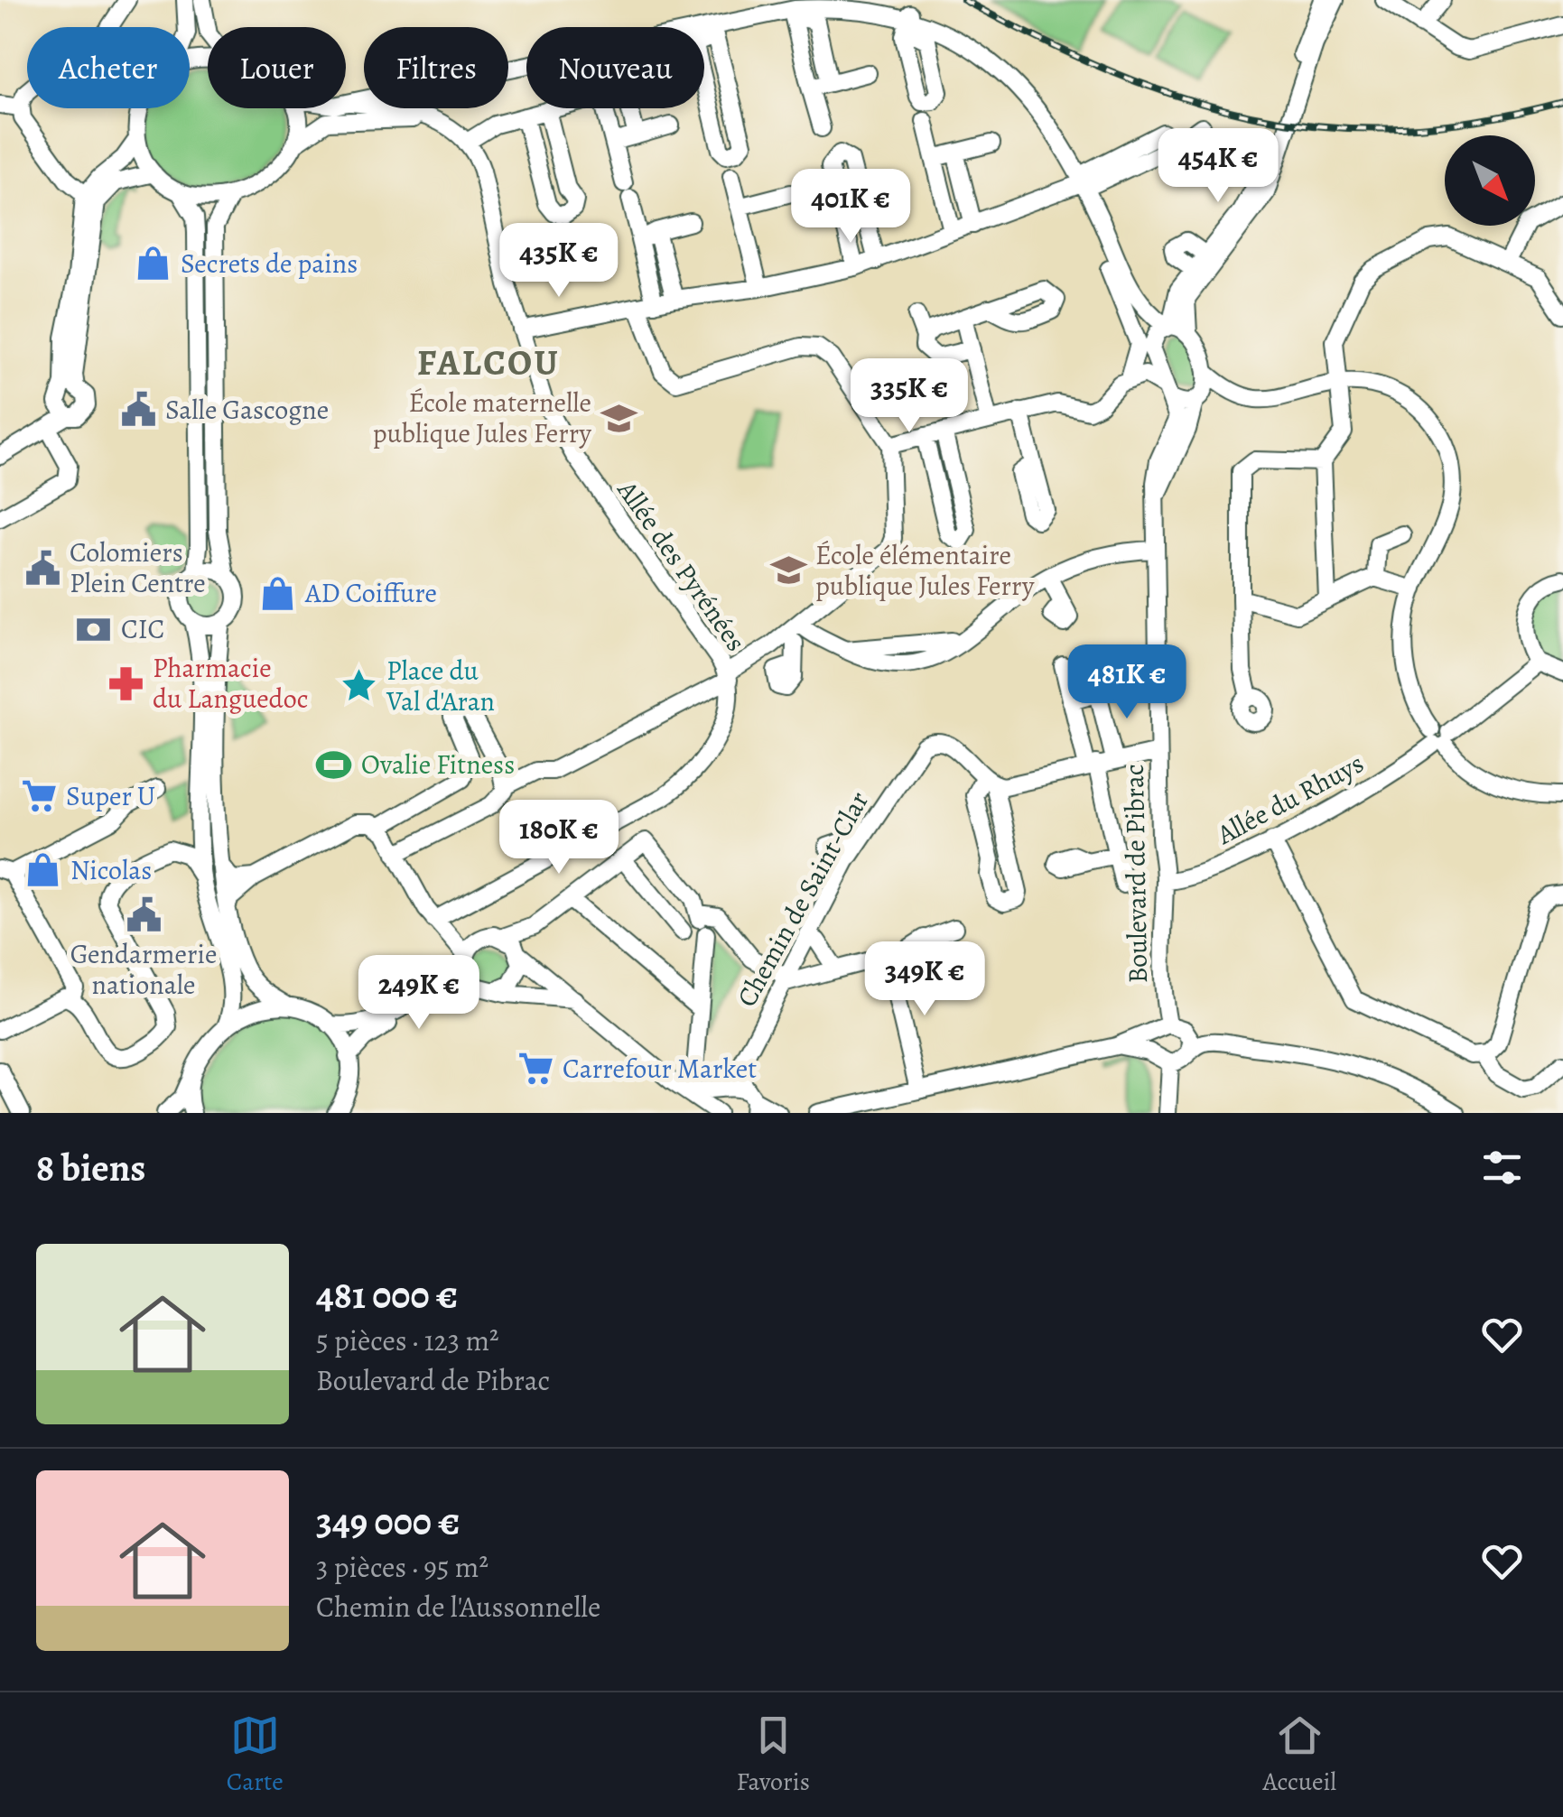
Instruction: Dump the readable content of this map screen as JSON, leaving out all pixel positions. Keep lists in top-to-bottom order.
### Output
{
  "streets": {
    "street": [
      "Allée des Pyrénées",
      "Allée du Rhuys",
      "Boulevard de Pibrac",
      "Chemin de Saint-Clar"
    ]
  },
  "crossings": [
    ["Allée du Rhuys", "Boulevard de Pibrac"]
  ],
  "districts": ["FALCOU"],
  "places": {
    "shop": ["Secrets de pains", "AD Coiffure", "Nicolas"],
    "public building": ["Salle Gascogne", "Colomiers Plein Centre", "Gendarmerie nationale"],
    "school or university": ["École maternelle publique Jules Ferry", "École élémentaire publique Jules Ferry"],
    "bank": ["CIC"],
    "pharmacy": ["Pharmacie du Languedoc"],
    "place": ["Place du Val d'Aran"],
    "sports": ["Ovalie Fitness"],
    "supermarket": ["Super U", "Carrefour Market"]
  },
  "north": "bottom right",
  "page": {
    "chip": [
      "Acheter",
      "Louer",
      "Filtres",
      "Nouveau"
    ],
    "price": [
      "454K €",
      "401K €",
      "435K €",
      "335K €",
      "481K €",
      "180K €",
      "349K €",
      "249K €"
    ],
    "heading": "8 biens",
    "list": [
      {
        "name": "481 000 €",
        "note": "5 pièces · 123 m² · Boulevard de Pibrac"
      },
      {
        "name": "349 000 €",
        "note": "3 pièces · 95 m² · Chemin de l'Aussonnelle"
      }
    ],
    "tabs": ["Carte", "Favoris", "Accueil"]
  }
}
